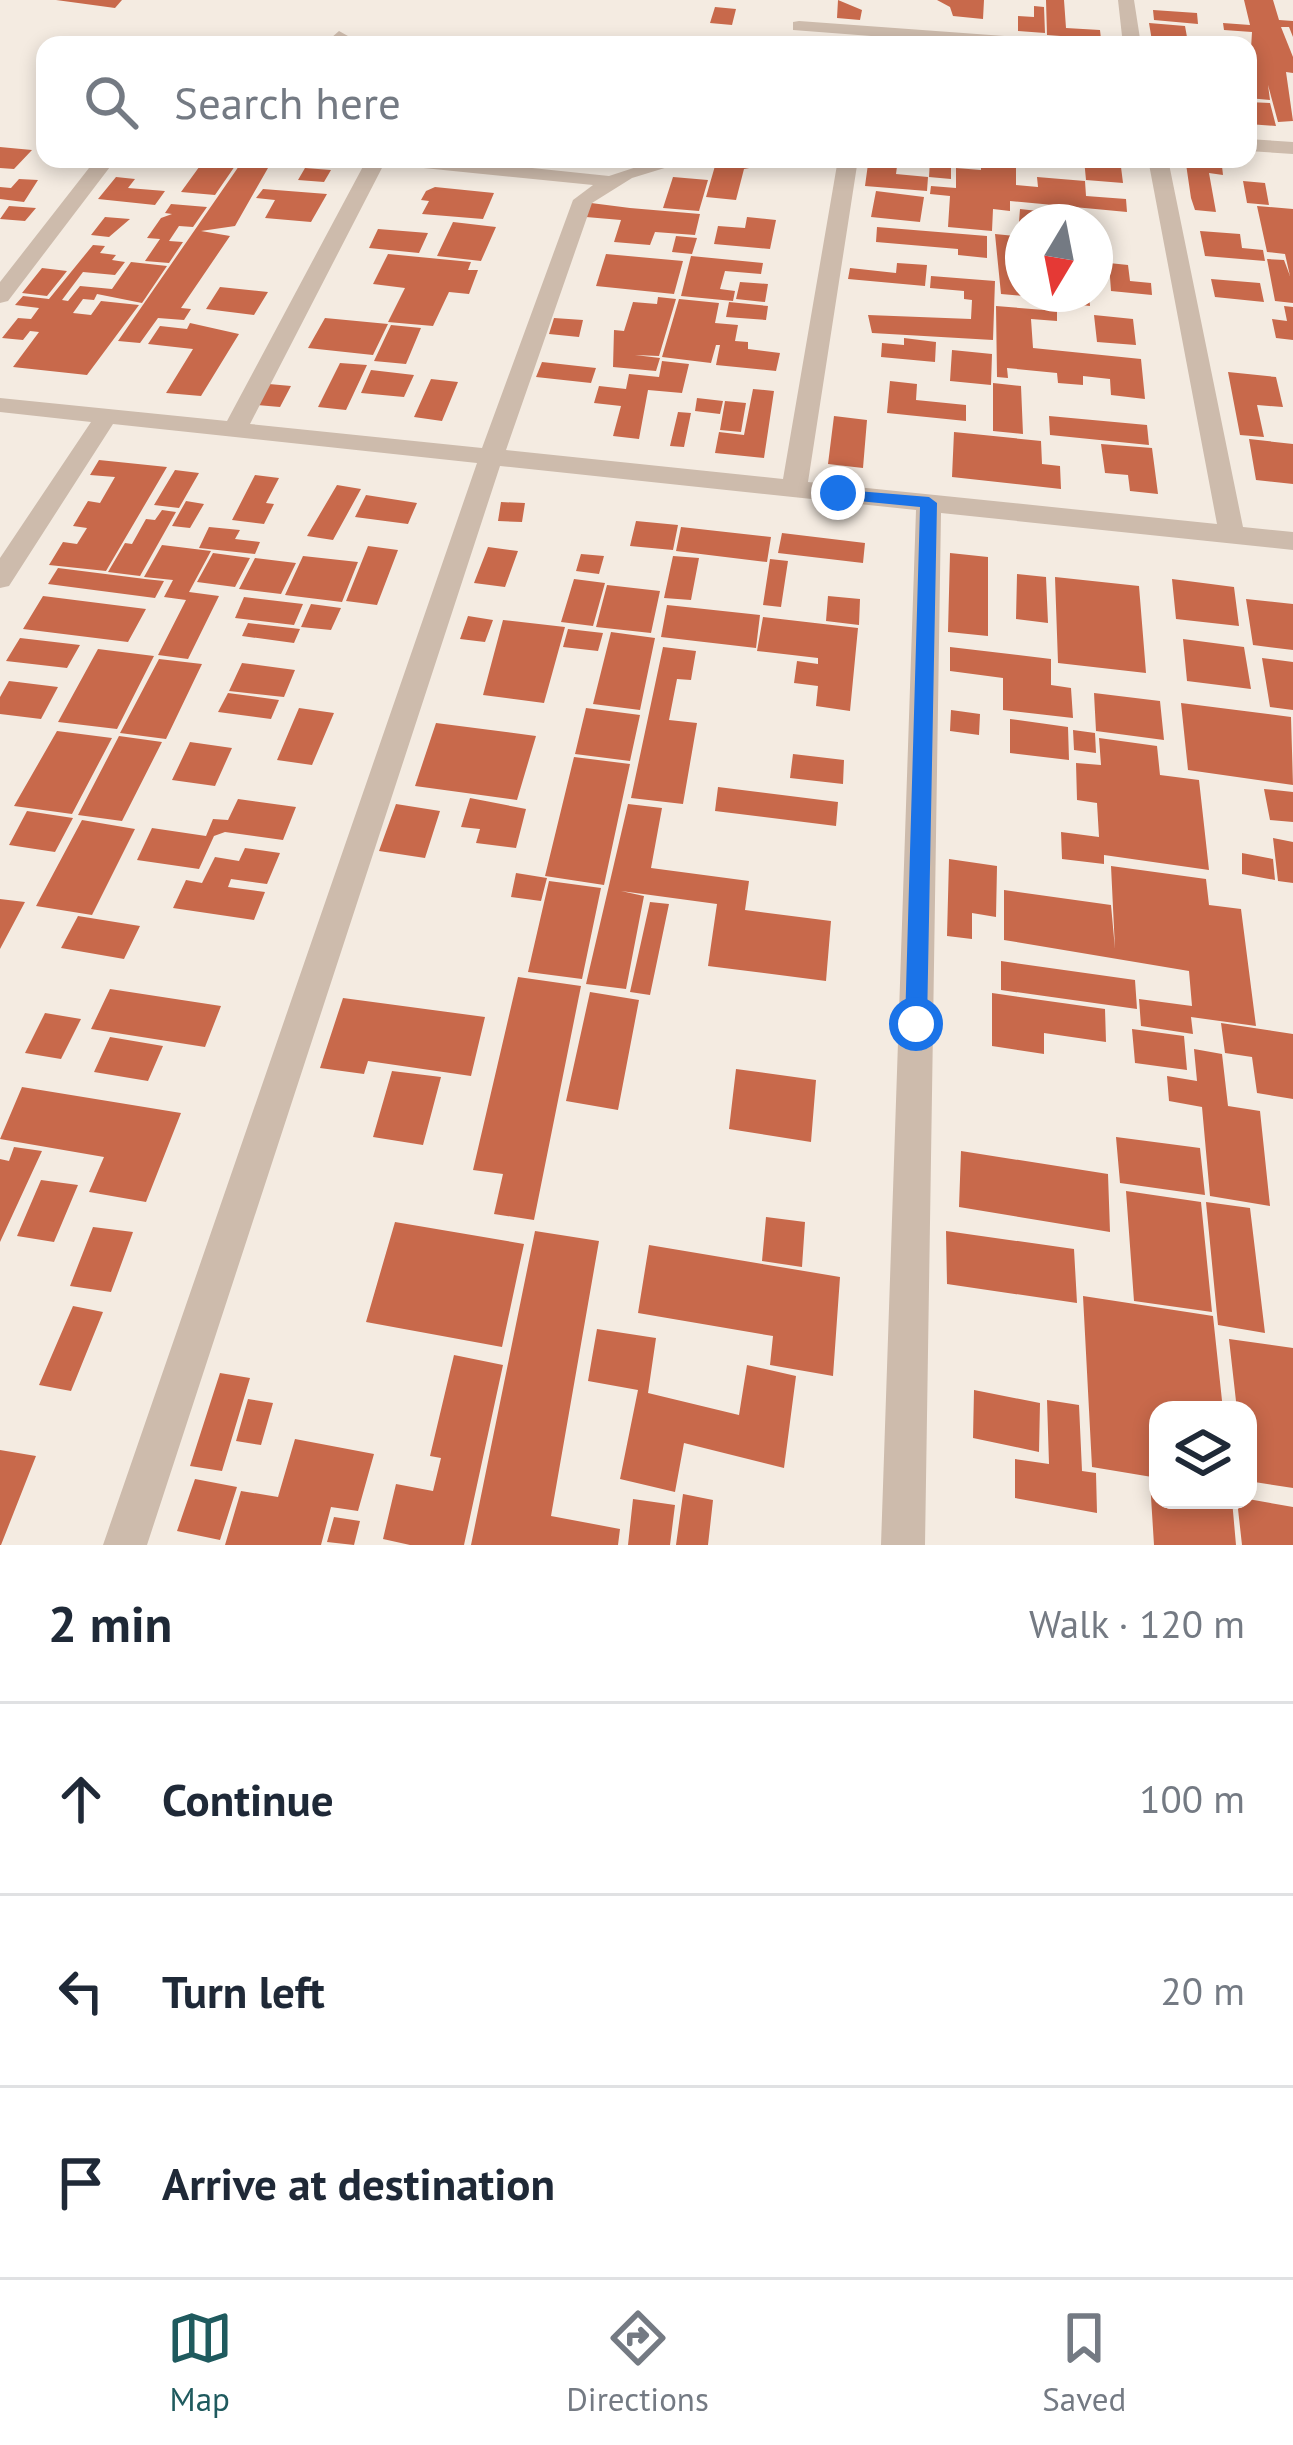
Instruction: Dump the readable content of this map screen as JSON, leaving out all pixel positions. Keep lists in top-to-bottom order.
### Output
{
  "north": "bottom",
  "page": {
    "search": "Search here",
    "heading": ["2 min", "Walk · 120 m"],
    "list": [
      ["Continue", "100 m"],
      ["Turn left", "20 m"],
      "Arrive at destination"
    ],
    "nav": ["Map", "Directions", "Saved"]
  }
}
